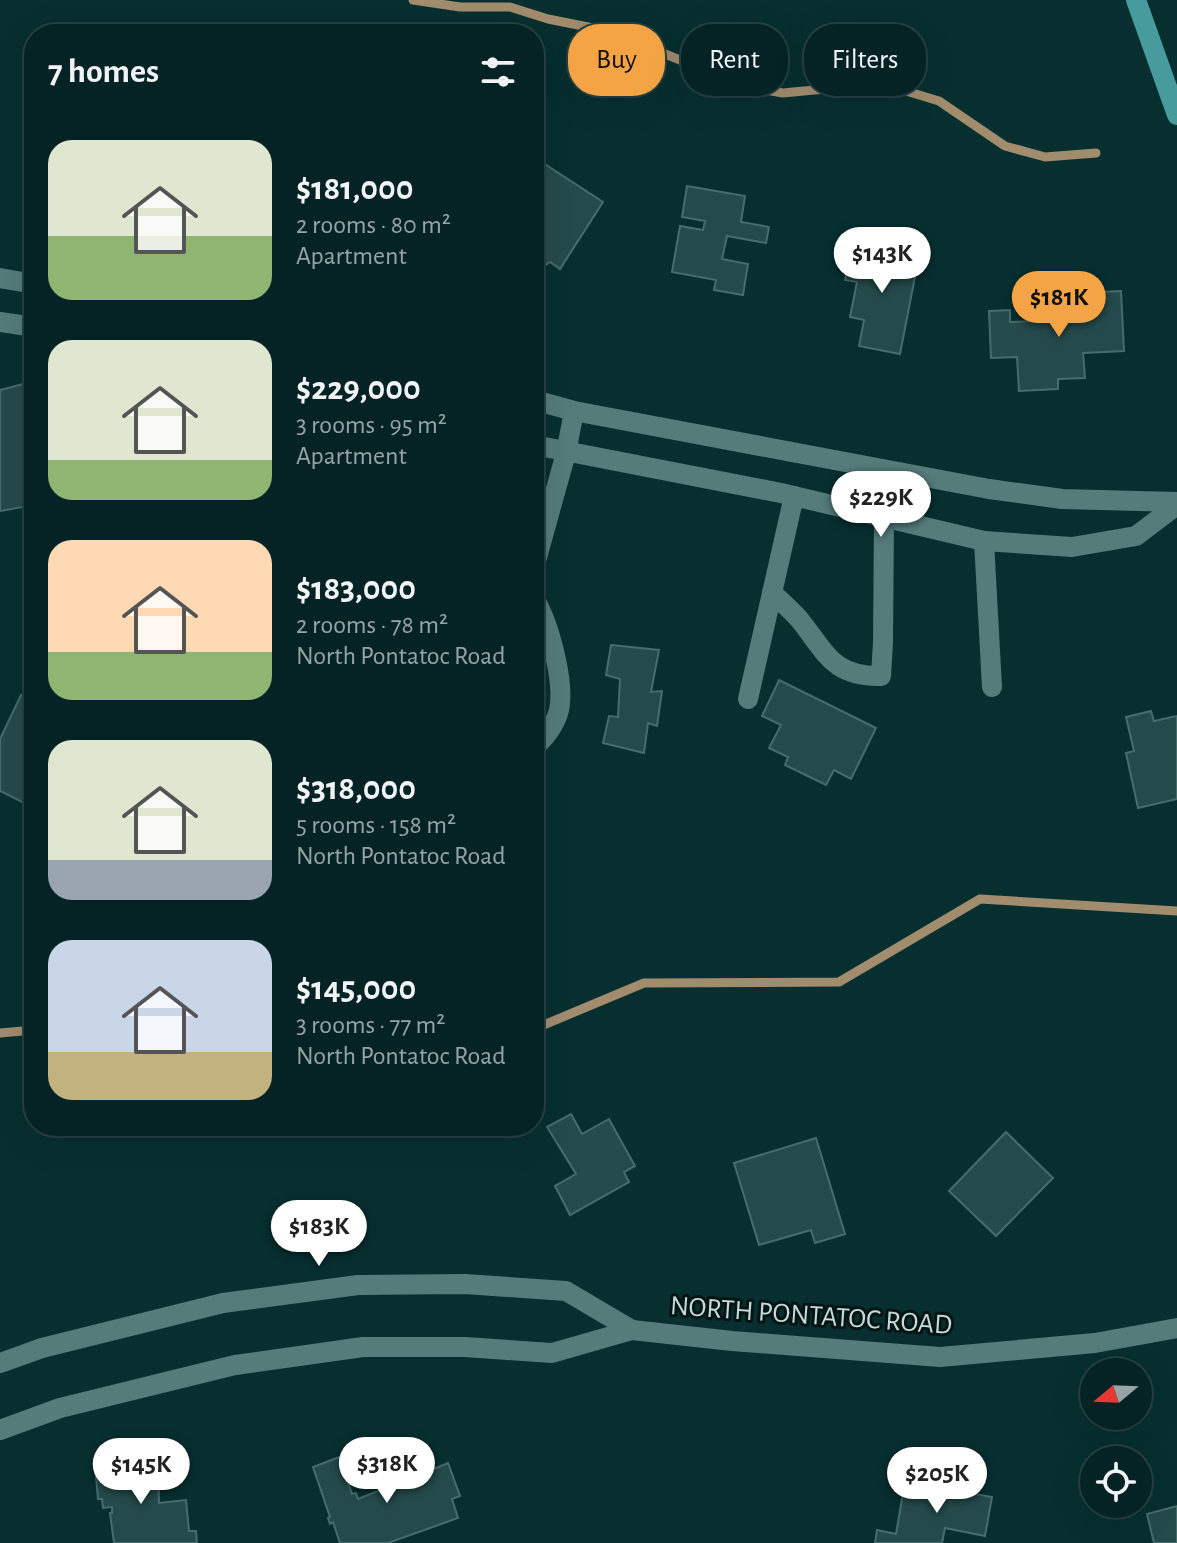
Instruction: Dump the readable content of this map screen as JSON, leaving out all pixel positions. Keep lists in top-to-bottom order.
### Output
{
  "streets": {
    "street": ["NORTH PONTATOC ROAD"]
  },
  "north": "left",
  "page": {
    "chip": ["Buy", "Rent", "Filters"],
    "heading": "7 homes",
    "list": [
      {
        "name": "$181,000",
        "note": "2 rooms · 80 m² · Apartment"
      },
      {
        "name": "$229,000",
        "note": "3 rooms · 95 m² · Apartment"
      },
      {
        "name": "$183,000",
        "note": "2 rooms · 78 m² · North Pontatoc Road"
      },
      {
        "name": "$318,000",
        "note": "5 rooms · 158 m² · North Pontatoc Road"
      },
      {
        "name": "$145,000",
        "note": "3 rooms · 77 m² · North Pontatoc Road"
      }
    ],
    "price": [
      "$143K",
      "$181K",
      "$229K",
      "$183K",
      "$318K",
      "$145K",
      "$205K"
    ]
  }
}
